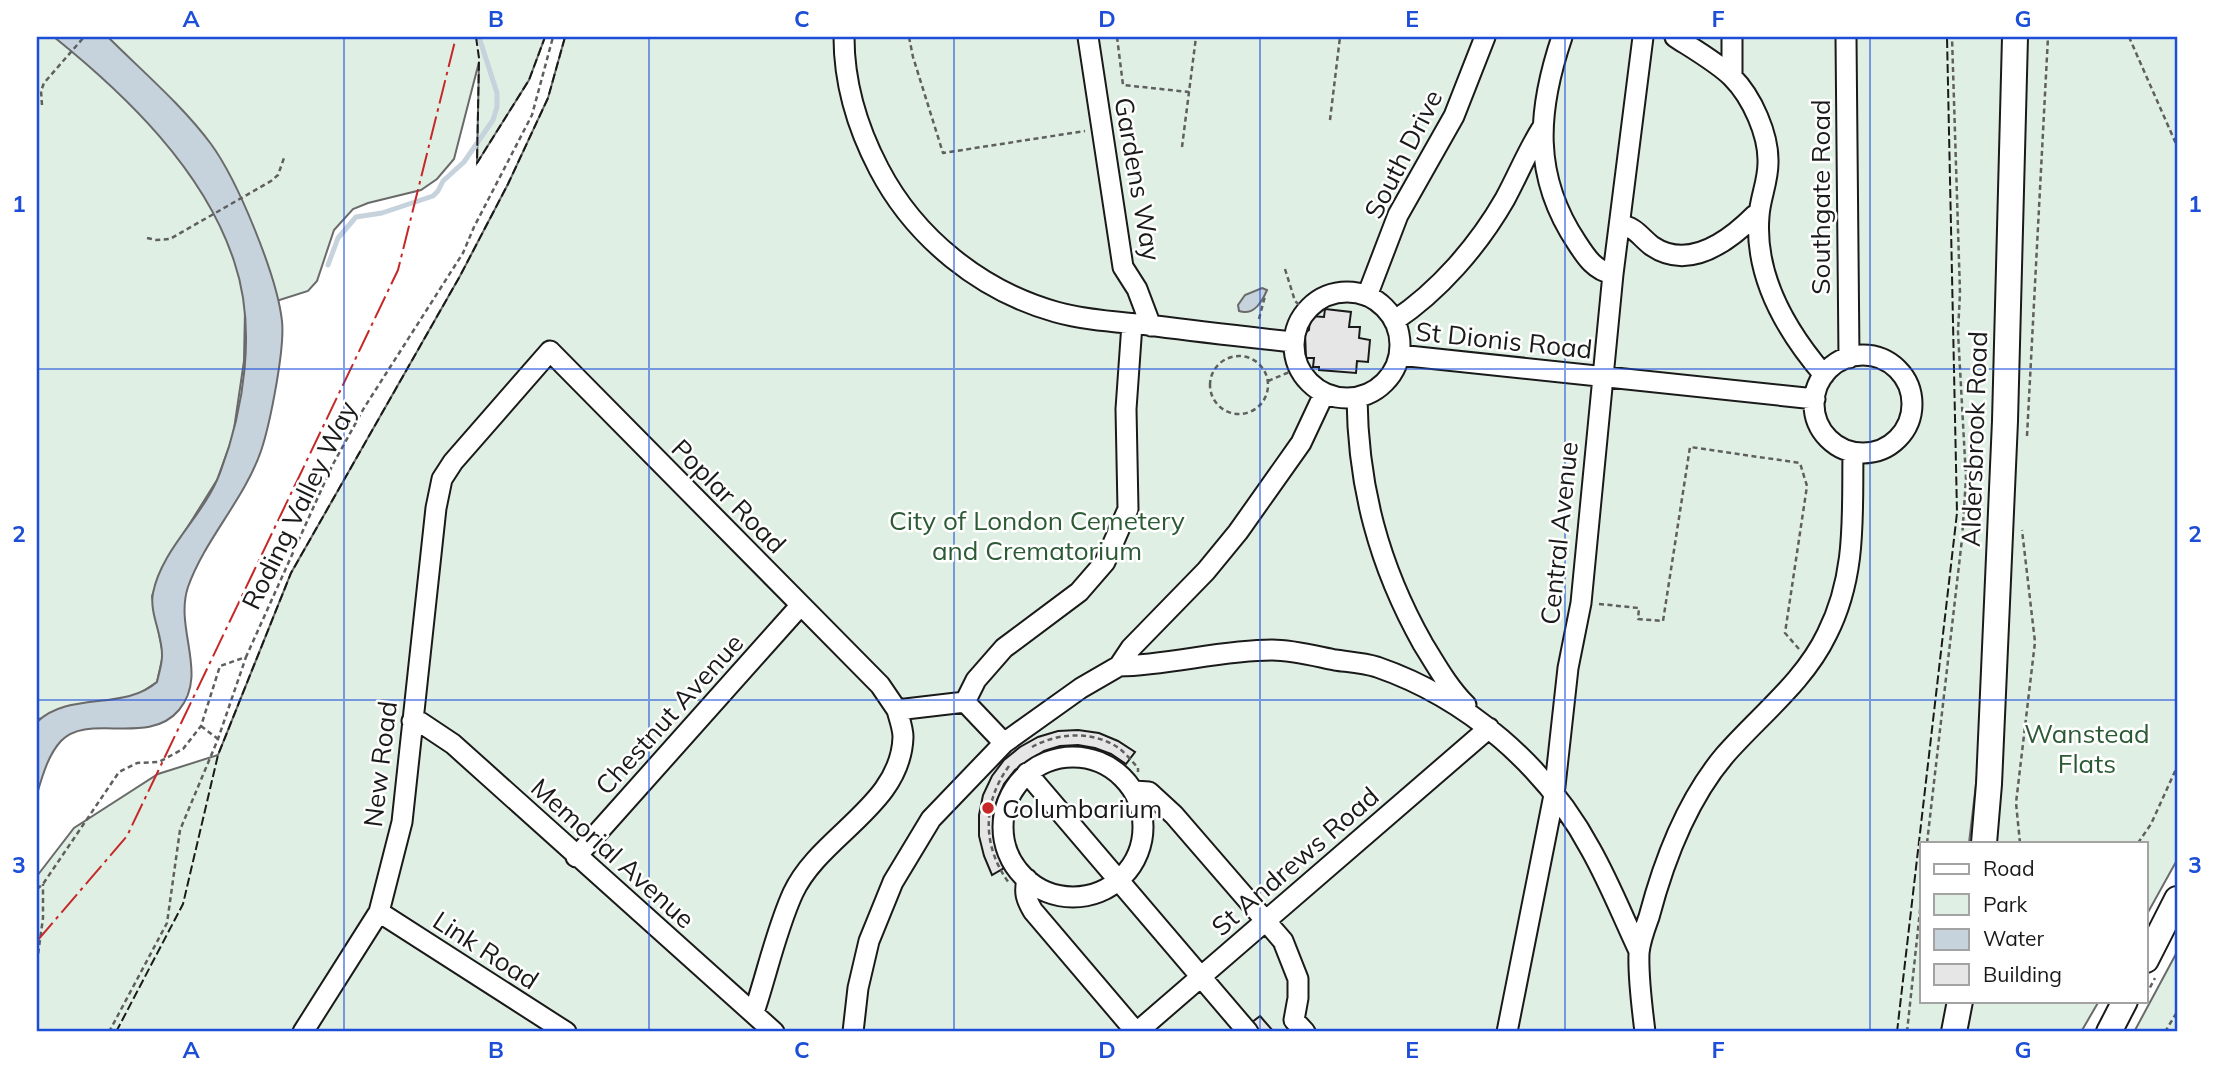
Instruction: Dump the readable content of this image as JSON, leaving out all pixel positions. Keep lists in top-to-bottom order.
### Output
{
  "streets": {
    "main road": ["Aldersbrook Road"],
    "lane": [
      "South Drive",
      "Gardens Way",
      "Southgate Road",
      "St Dionis Road",
      "Poplar Road",
      "Central Avenue",
      "Chestnut Avenue",
      "New Road",
      "Memorial Avenue",
      "St Andrews Road",
      "Link Road"
    ],
    "path": ["Roding Valley Way"]
  },
  "crossings": [
    ["South Drive", "St Dionis Road"],
    ["Southgate Road", "St Dionis Road"],
    ["St Dionis Road", "Central Avenue"],
    ["Poplar Road", "Chestnut Avenue"],
    ["Poplar Road", "New Road"],
    ["Chestnut Avenue", "Memorial Avenue"],
    ["New Road", "Memorial Avenue"],
    ["New Road", "Link Road"]
  ],
  "parks": ["City of London Cemetery and Crematorium", "Wanstead Flats"],
  "places": ["Columbarium"],
  "legend": [
    "Road",
    "Park",
    "Water",
    "Building"
  ],
  "grid": {
    "columns": [
      "A",
      "B",
      "C",
      "D",
      "E",
      "F",
      "G"
    ],
    "rows": ["1", "2", "3"]
  }
}
